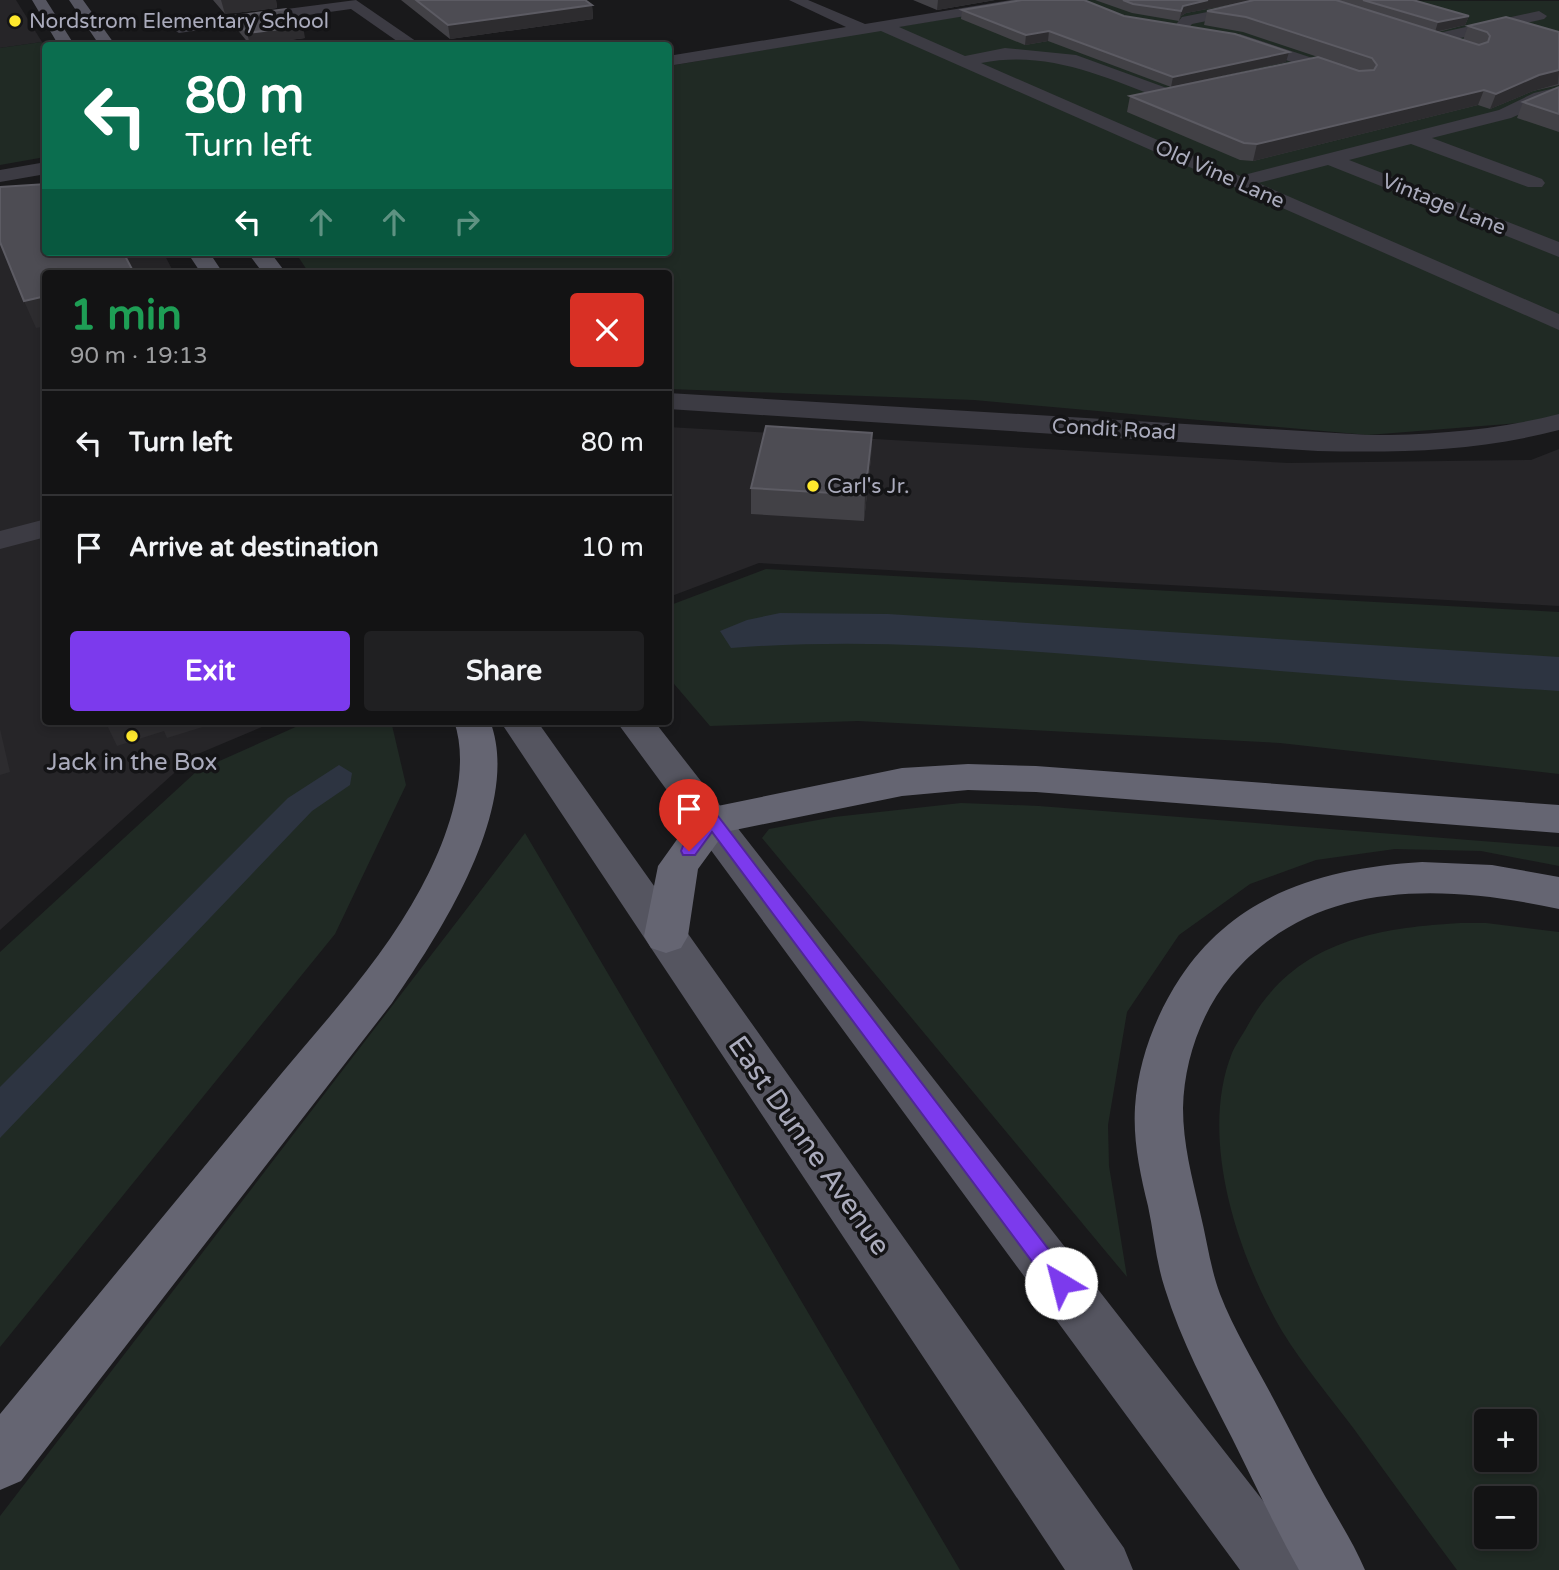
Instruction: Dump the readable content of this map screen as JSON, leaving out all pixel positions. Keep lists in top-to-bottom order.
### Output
{
  "streets": {
    "main road": ["East Dunne Avenue"],
    "street": ["Old Vine Lane", "Vintage Lane", "Condit Road"]
  },
  "crossings": [
    ["Old Vine Lane", "Vintage Lane"]
  ],
  "places": ["Nordstrom Elementary School", "Carl's Jr.", "Jack in the Box"],
  "page": {
    "turn": ["80 m", "Turn left"],
    "heading": ["1 min", "90 m · 19:13"],
    "list": [
      {
        "name": "Turn left",
        "value": "80 m"
      },
      {
        "name": "Arrive at destination",
        "value": "10 m"
      }
    ],
    "buttons": ["Exit", "Share"],
    "map_buttons": ["+", "−"]
  }
}
